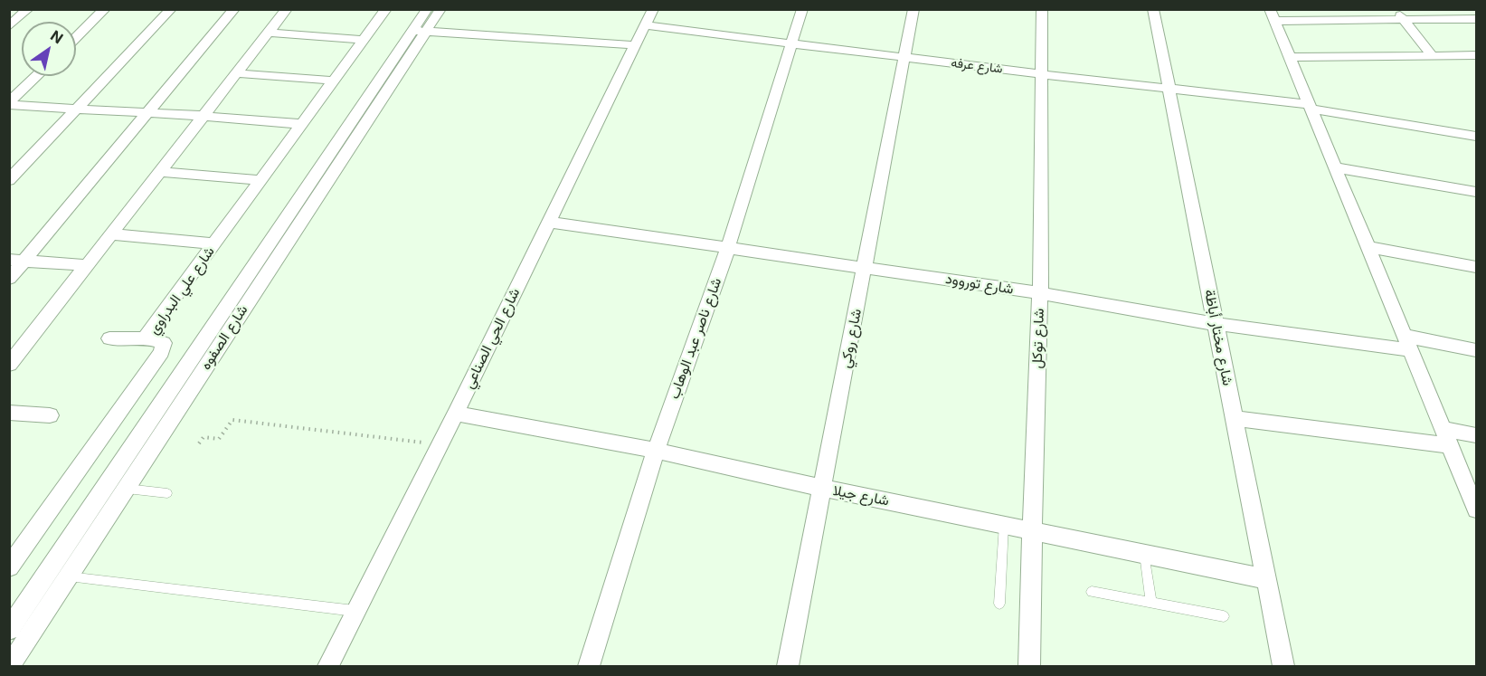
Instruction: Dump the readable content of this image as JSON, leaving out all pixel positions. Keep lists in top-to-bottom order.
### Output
{
  "streets": {
    "street": [
      "شارع عرفه",
      "شارع توروود",
      "شارع علي البدراوي",
      "شارع الصفوه",
      "شارع مختار أباظة",
      "شارع الحي الصناعي",
      "شارع ناصر عبد الوهاب",
      "شارع روكي",
      "شارع توكل",
      "شارع جيلا"
    ]
  },
  "crossings": [
    ["شارع عرفه", "شارع مختار أباظة"],
    ["شارع عرفه", "شارع الحي الصناعي"],
    ["شارع عرفه", "شارع ناصر عبد الوهاب"],
    ["شارع عرفه", "شارع روكي"],
    ["شارع عرفه", "شارع توكل"],
    ["شارع توروود", "شارع مختار أباظة"],
    ["شارع توروود", "شارع الحي الصناعي"],
    ["شارع توروود", "شارع ناصر عبد الوهاب"],
    ["شارع توروود", "شارع روكي"],
    ["شارع توروود", "شارع توكل"],
    ["شارع مختار أباظة", "شارع جيلا"],
    ["شارع الحي الصناعي", "شارع جيلا"],
    ["شارع ناصر عبد الوهاب", "شارع جيلا"],
    ["شارع روكي", "شارع جيلا"],
    ["شارع توكل", "شارع جيلا"]
  ],
  "north": "top right"
}
